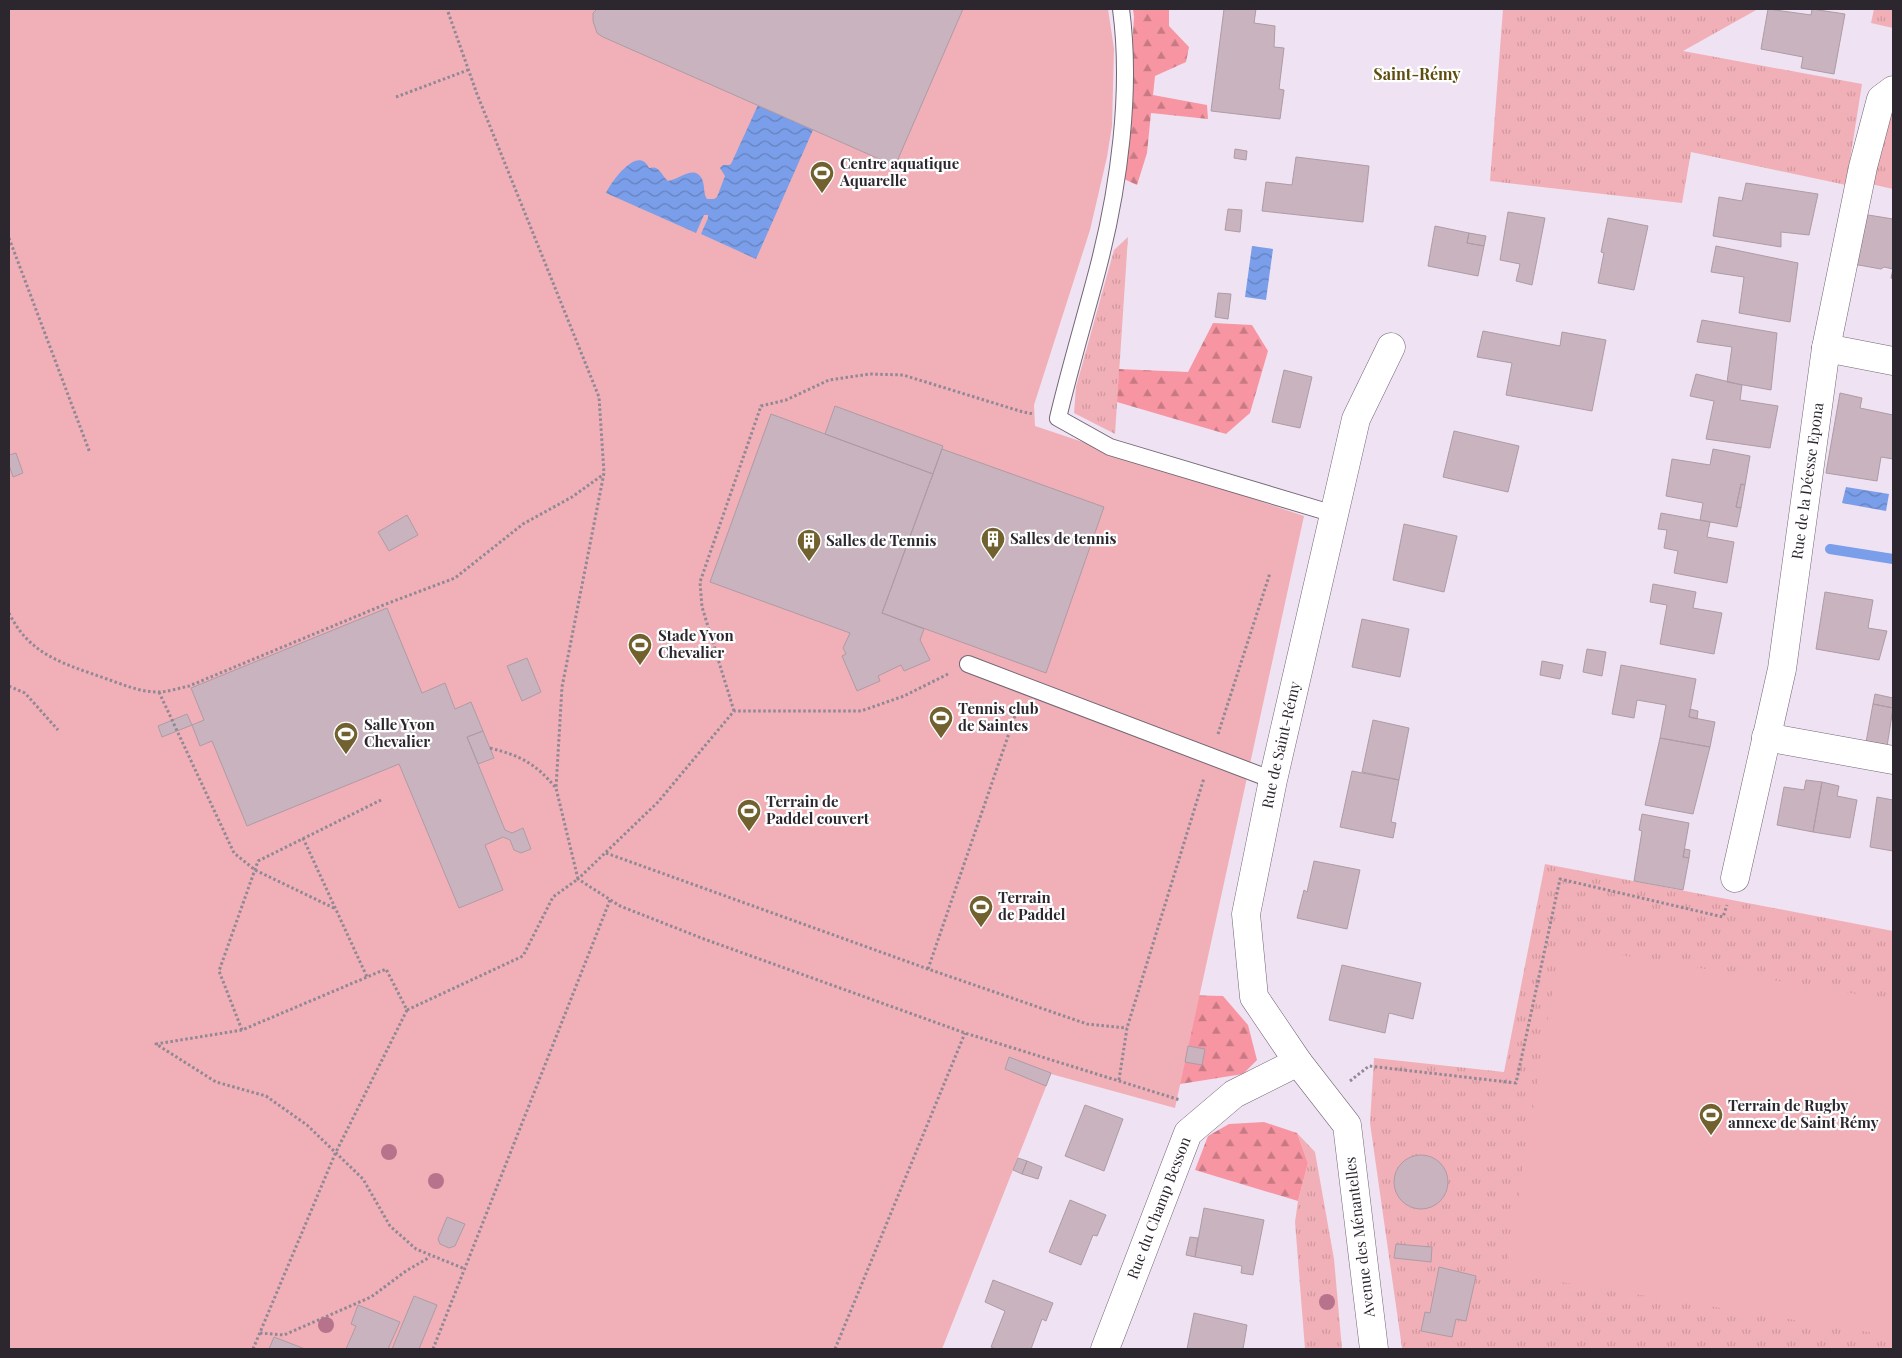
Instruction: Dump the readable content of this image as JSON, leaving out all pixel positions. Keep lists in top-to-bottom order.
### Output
{
  "streets": {
    "street": [
      "Rue de la Déesse Epona",
      "Rue de Saint-Rémy",
      "Rue du Champ Besson",
      "Avenue des Ménantelles"
    ]
  },
  "crossings": [
    ["Rue de Saint-Rémy", "Rue du Champ Besson"],
    ["Rue de Saint-Rémy", "Avenue des Ménantelles"]
  ],
  "districts": ["Saint-Rémy"],
  "places": {
    "sports": [
      "Centre aquatique Aquarelle",
      "Stade Yvon Chevalier",
      "Tennis club de Saintes",
      "Salle Yvon Chevalier",
      "Terrain de Paddel couvert",
      "Terrain de Paddel",
      "Terrain de Rugby annexe de Saint Rémy"
    ],
    "building": ["Salles de tennis", "Salles de Tennis"]
  }
}
